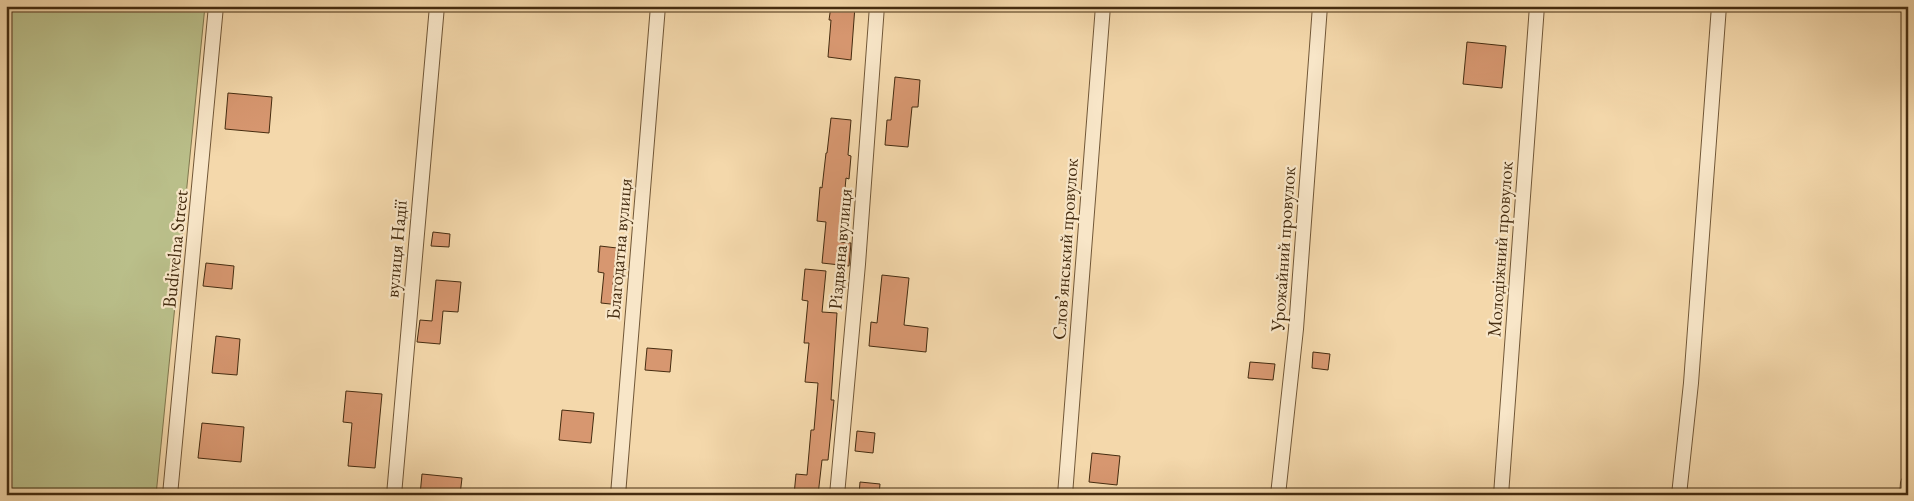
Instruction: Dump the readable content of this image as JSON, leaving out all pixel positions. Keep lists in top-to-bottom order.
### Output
{
  "streets": {
    "street": [
      "Budivelna Street",
      "вулиця Надії",
      "Благодатна вулиця",
      "Різдвяна вулиця",
      "Словʼянський провулок",
      "Урожайний провулок",
      "Молодіжний провулок"
    ]
  }
}
